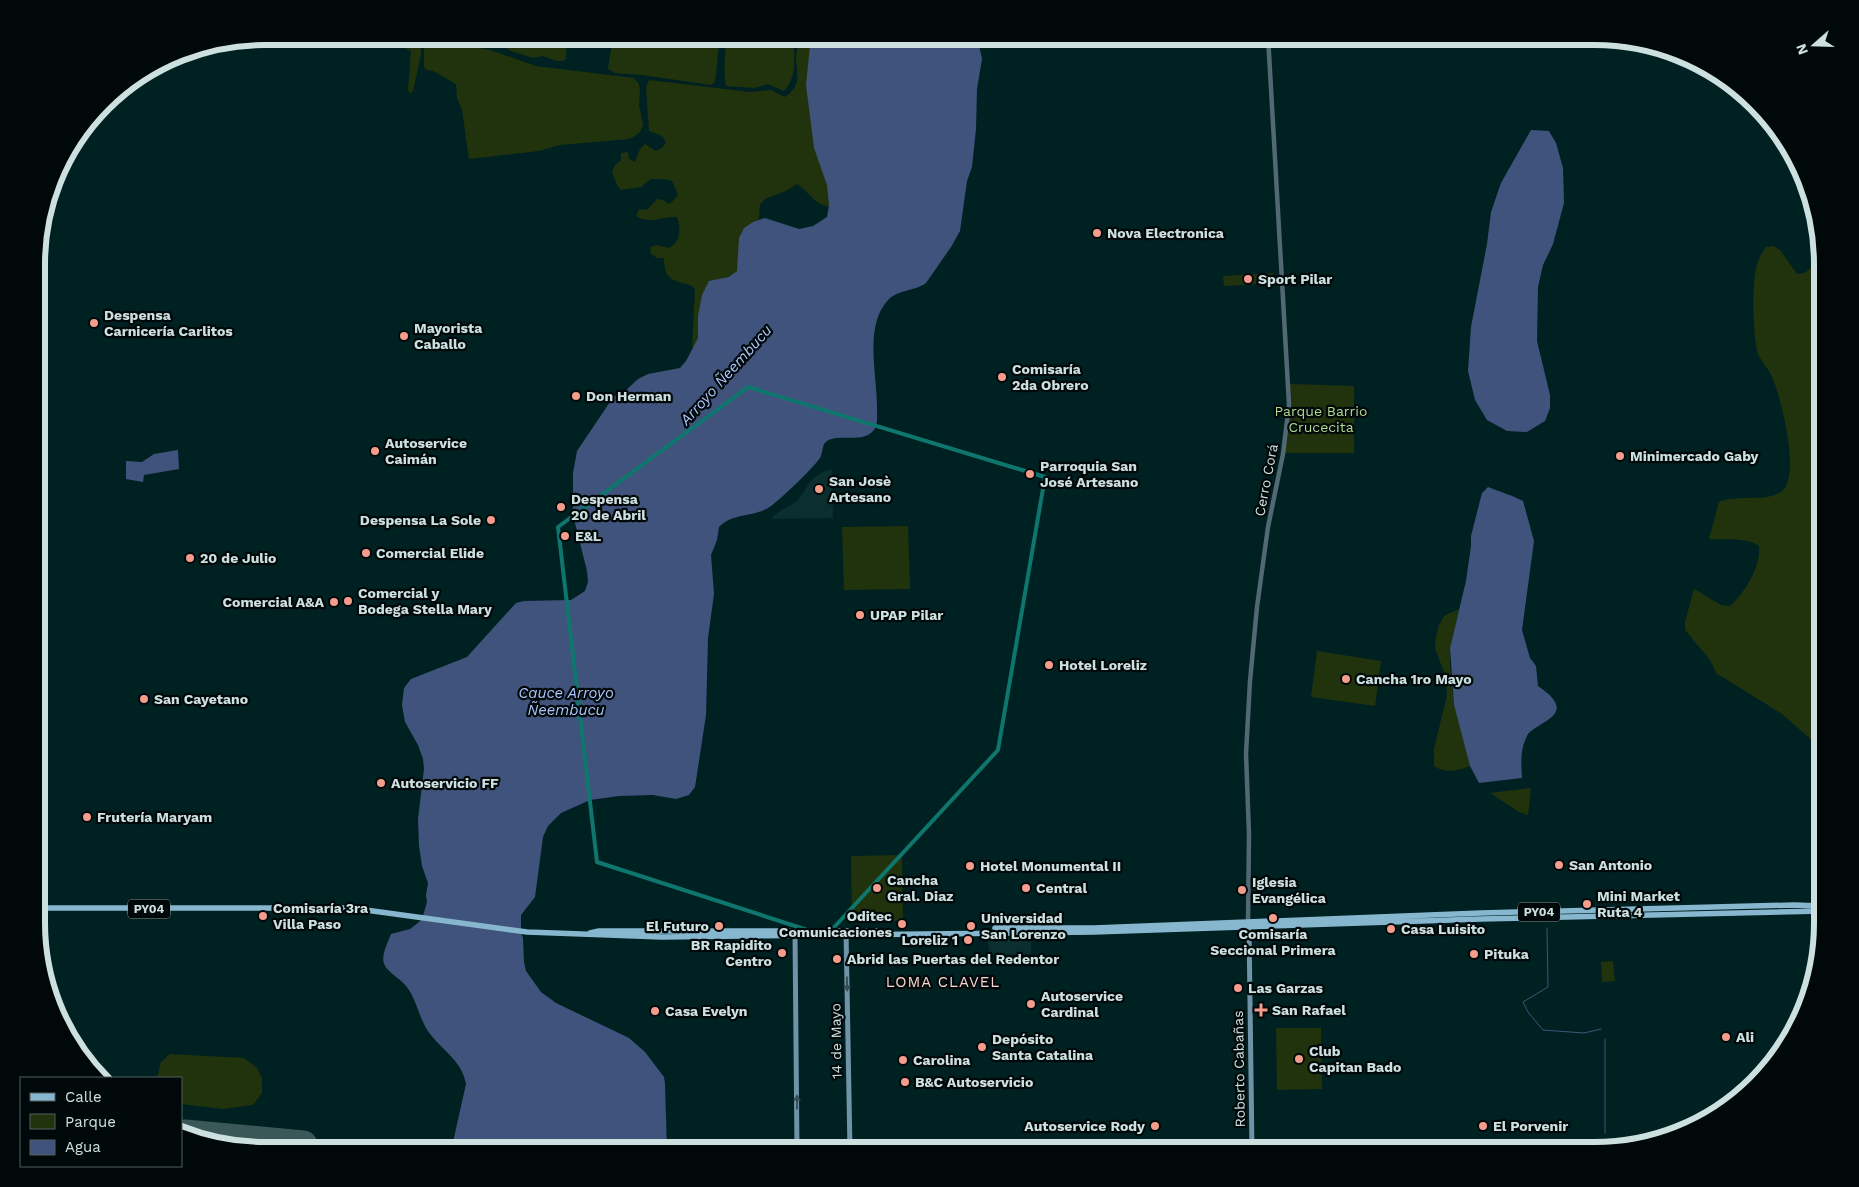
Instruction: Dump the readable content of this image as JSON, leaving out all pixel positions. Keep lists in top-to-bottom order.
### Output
{
  "streets": {
    "main road": ["PY04", "14 de Mayo", "Roberto Cabañas"],
    "street": ["Cerro Corá"]
  },
  "crossings": [
    ["Cerro Corá", "PY04"],
    ["Cerro Corá", "Roberto Cabañas"],
    ["PY04", "14 de Mayo"],
    ["PY04", "Roberto Cabañas"]
  ],
  "one_way": ["14 de Mayo"],
  "districts": ["LOMA CLAVEL"],
  "water": ["Arroyo Ñeembucu", "Cauce Arroyo Ñeembucu"],
  "parks": ["Parque Barrio Crucecita"],
  "places": {
    "other": [
      "Nova Electronica",
      "Sport Pilar",
      "Despensa Carnicería Carlitos",
      "Mayorista Caballo",
      "Comisaría 2da Obrero",
      "Don Herman",
      "Autoservice Caimán",
      "Minimercado Gaby",
      "Parroquia San José Artesano",
      "San Josè Artesano",
      "Despensa 20 de Abril",
      "Despensa La Sole",
      "E&L",
      "Comercial Elide",
      "20 de Julio",
      "Comercial y Bodega Stella Mary",
      "Comercial A&A",
      "UPAP Pilar",
      "Hotel Loreliz",
      "Cancha 1ro Mayo",
      "San Cayetano",
      "Autoservicio FF",
      "Frutería Maryam",
      "San Antonio",
      "Hotel Monumental II",
      "Cancha Gral. Diaz",
      "Central",
      "Iglesia Evangélica",
      "Mini Market Ruta 4",
      "Comisaría 3ra Villa Paso",
      "Comisaría Seccional Primera",
      "Oditec Comunicaciones",
      "El Futuro",
      "Universidad San Lorenzo",
      "Casa Luisito",
      "Loreliz 1",
      "BR Rapidito Centro",
      "Pituka",
      "Abrid las Puertas del Redentor",
      "Las Garzas",
      "Autoservice Cardinal",
      "Casa Evelyn",
      "Ali",
      "Depósito Santa Catalina",
      "Club Capitan Bado",
      "Carolina",
      "B&C Autoservicio",
      "Autoservice Rody",
      "El Porvenir"
    ],
    "health": ["San Rafael"]
  },
  "legend": ["Calle", "Parque", "Agua"],
  "north": "left"
}
